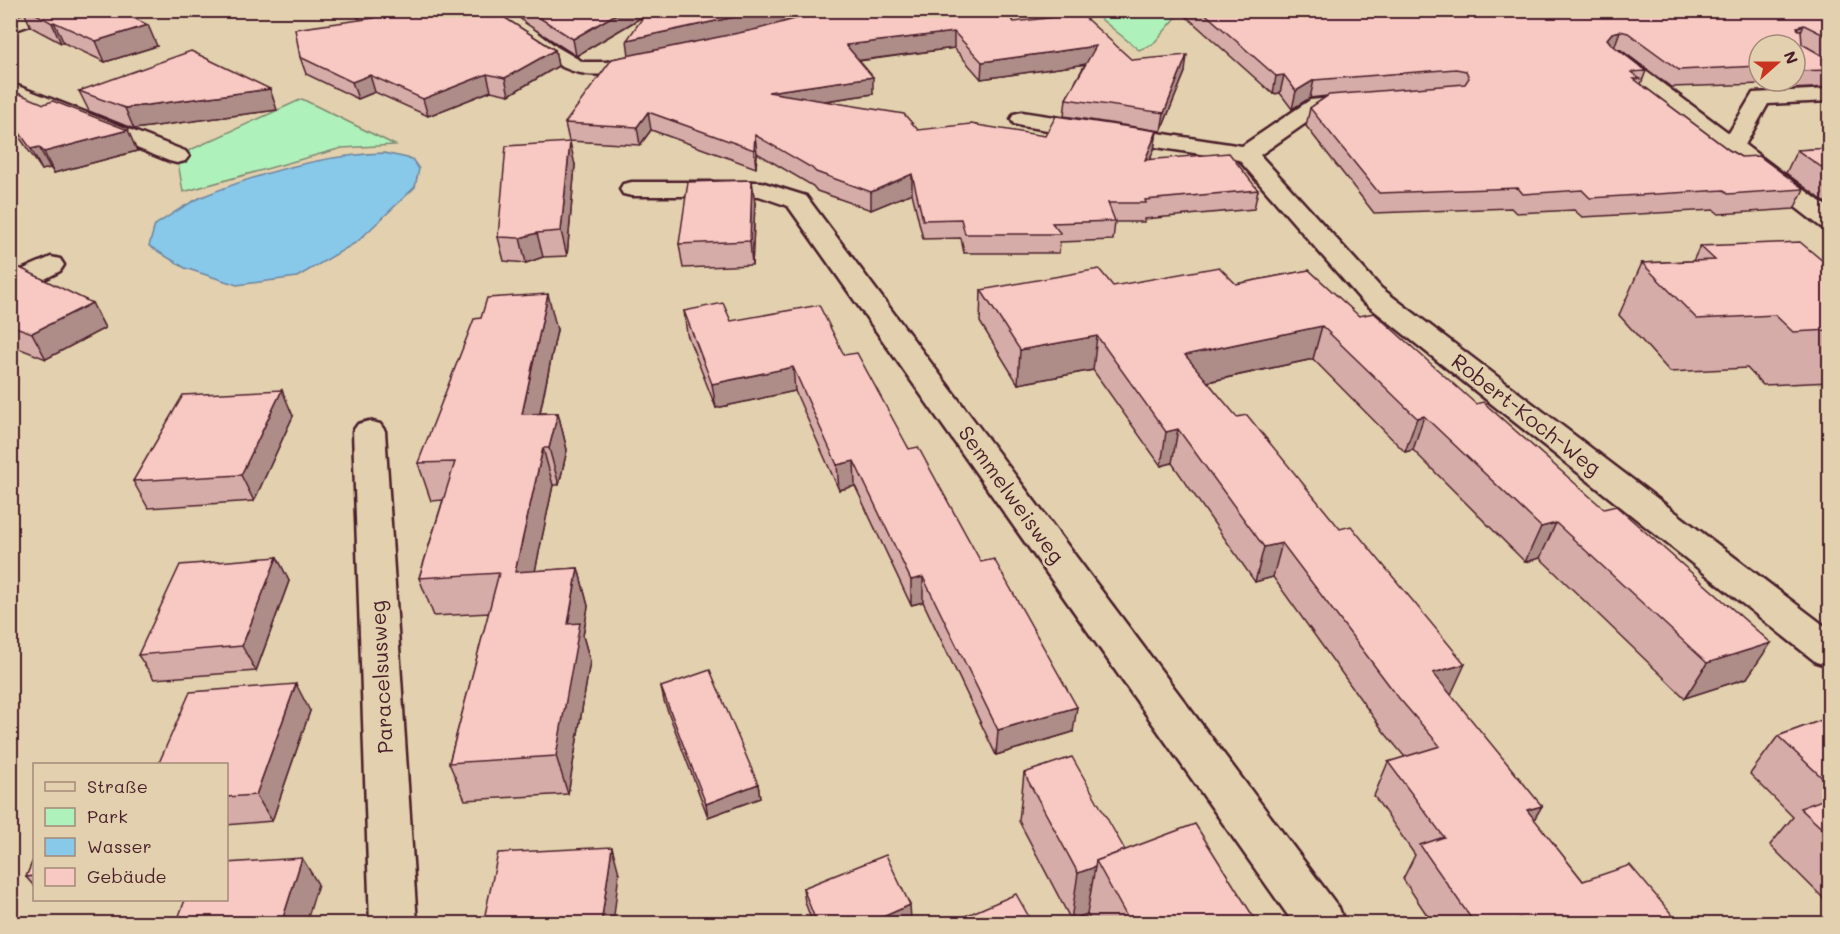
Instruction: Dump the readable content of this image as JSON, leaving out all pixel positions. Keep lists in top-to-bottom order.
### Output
{
  "streets": {
    "street": ["Robert-Koch-Weg", "Semmelweisweg", "Paracelsusweg"]
  },
  "legend": [
    "Straße",
    "Park",
    "Wasser",
    "Gebäude"
  ],
  "north": "right"
}
